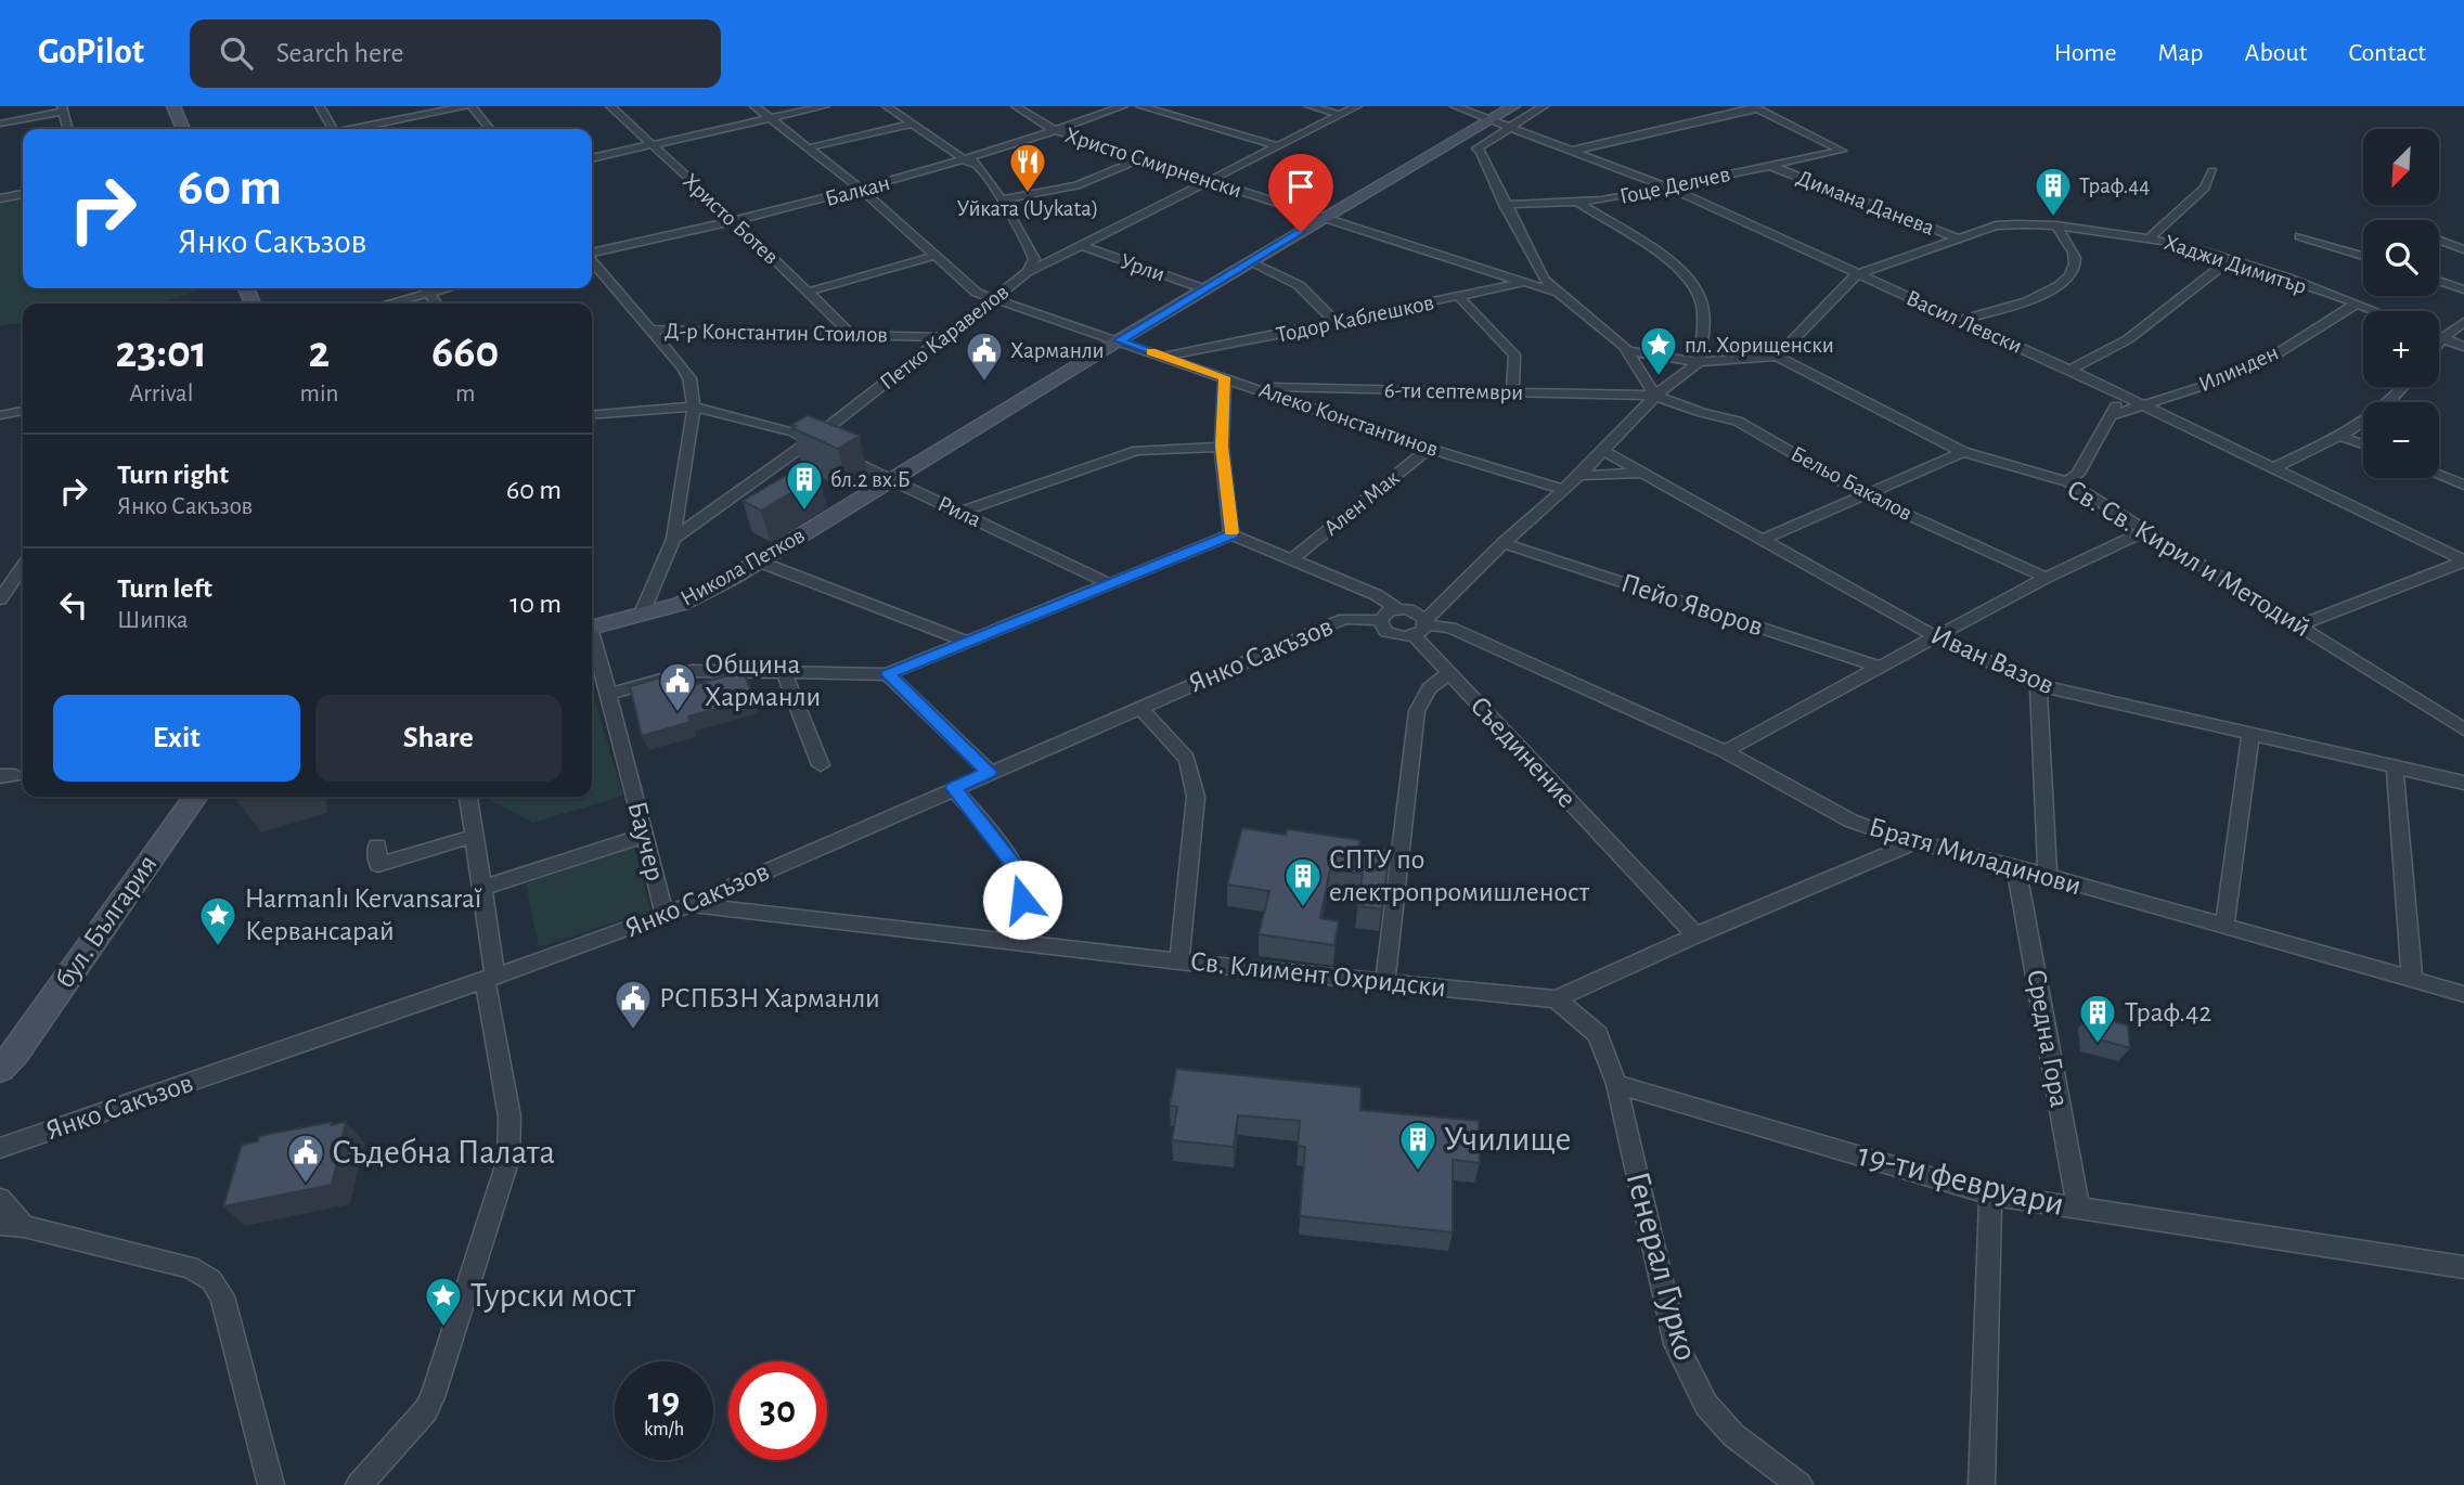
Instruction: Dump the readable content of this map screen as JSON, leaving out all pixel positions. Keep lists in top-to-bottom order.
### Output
{
  "streets": {
    "street": [
      "Христо Смирненски",
      "Гоце Делчев",
      "Балкан",
      "Димана Данева",
      "Христо Ботев",
      "Хаджи Димитър",
      "Урли",
      "Тодор Каблешков",
      "Васил Левски",
      "Д-р Константин Стоилов",
      "Петко Каравелов",
      "Илинден",
      "6-ти септември",
      "Алеко Константинов",
      "Бельо Бакалов",
      "Ален Мак",
      "Рила",
      "Св. Св. Кирил и Методий",
      "Никола Петков",
      "Пейо Яворов",
      "Янко Сакъзов",
      "Иван Вазов",
      "Съединение",
      "Баучер",
      "Братя Миладинови",
      "бул. България",
      "Св. Климент Охридски",
      "Средна Гора",
      "19-ти февруари",
      "Генерал Гурко"
    ]
  },
  "crossings": [
    ["Христо Смирненски", "Балкан"],
    ["Христо Смирненски", "Тодор Каблешков"],
    ["Христо Смирненски", "Петко Каравелов"],
    ["Христо Смирненски", "Никола Петков"],
    ["Гоце Делчев", "Димана Данева"],
    ["Гоце Делчев", "Васил Левски"],
    ["Балкан", "Христо Ботев"],
    ["Балкан", "Алеко Константинов"],
    ["Димана Данева", "Хаджи Димитър"],
    ["Христо Ботев", "Д-р Константин Стоилов"],
    ["Хаджи Димитър", "Васил Левски"],
    ["Хаджи Димитър", "Илинден"],
    ["Урли", "Петко Каравелов"],
    ["Урли", "Никола Петков"],
    ["Тодор Каблешков", "Алеко Константинов"],
    ["Васил Левски", "Илинден"],
    ["Васил Левски", "Никола Петков"],
    ["Д-р Константин Стоилов", "Петко Каравелов"],
    ["Петко Каравелов", "Алеко Константинов"],
    ["Петко Каравелов", "Рила"],
    ["6-ти септември", "Алеко Константинов"],
    ["6-ти септември", "Бельо Бакалов"],
    ["Алеко Константинов", "Ален Мак"],
    ["Алеко Константинов", "Никола Петков"],
    ["Рила", "Никола Петков"],
    ["Янко Сакъзов", "Баучер"],
    ["Янко Сакъзов", "Св. Климент Охридски"],
    ["Съединение", "Братя Миладинови"],
    ["Братя Миладинови", "Средна Гора"],
    ["Средна Гора", "19-ти февруари"],
    ["19-ти февруари", "Генерал Гурко"]
  ],
  "places": {
    "restaurant": ["Уйката (Uykata)"],
    "building": [
      "Траф.44",
      "бл.2 вх.Б",
      "СПТУ по електропромишленост",
      "Траф.42",
      "Училище"
    ],
    "place": ["пл. Хорищенски", "Harmanlı Kervansaraĭ Кервансарай", "Турски мост"],
    "public building": [
      "Харманли",
      "Община Харманли",
      "РСПБЗН Харманли",
      "Съдебна Палата"
    ]
  },
  "north": "bottom left",
  "page": {
    "header": "GoPilot",
    "search": "Search here",
    "nav": [
      "Home",
      "Map",
      "About",
      "Contact"
    ],
    "map_buttons": ["+", "−"],
    "turn": ["60 m", "Янко Сакъзов"],
    "eta": [
      "23:01",
      "Arrival",
      "2",
      "min",
      "660",
      "m"
    ],
    "list": [
      {
        "name": "Turn right",
        "note": "Янко Сакъзов",
        "value": "60 m"
      },
      {
        "name": "Turn left",
        "note": "Шипка",
        "value": "10 m"
      }
    ],
    "buttons": ["Exit", "Share"],
    "speed": "19 km/h",
    "limit": "30"
  }
}
